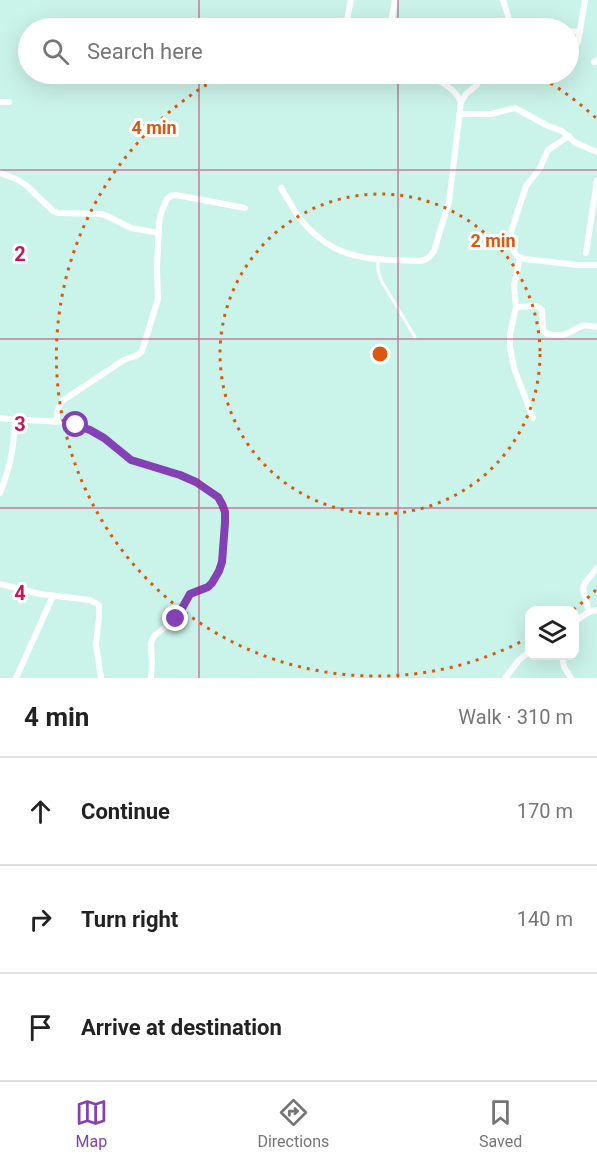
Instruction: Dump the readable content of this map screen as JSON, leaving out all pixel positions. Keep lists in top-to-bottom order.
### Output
{
  "page": {
    "search": "Search here",
    "heading": ["4 min", "Walk · 310 m"],
    "list": [
      ["Continue", "170 m"],
      ["Turn right", "140 m"],
      "Arrive at destination"
    ],
    "nav": ["Map", "Directions", "Saved"]
  },
  "grid": {
    "rows": ["2", "3", "4"]
  },
  "rings": ["4 min", "2 min"]
}
